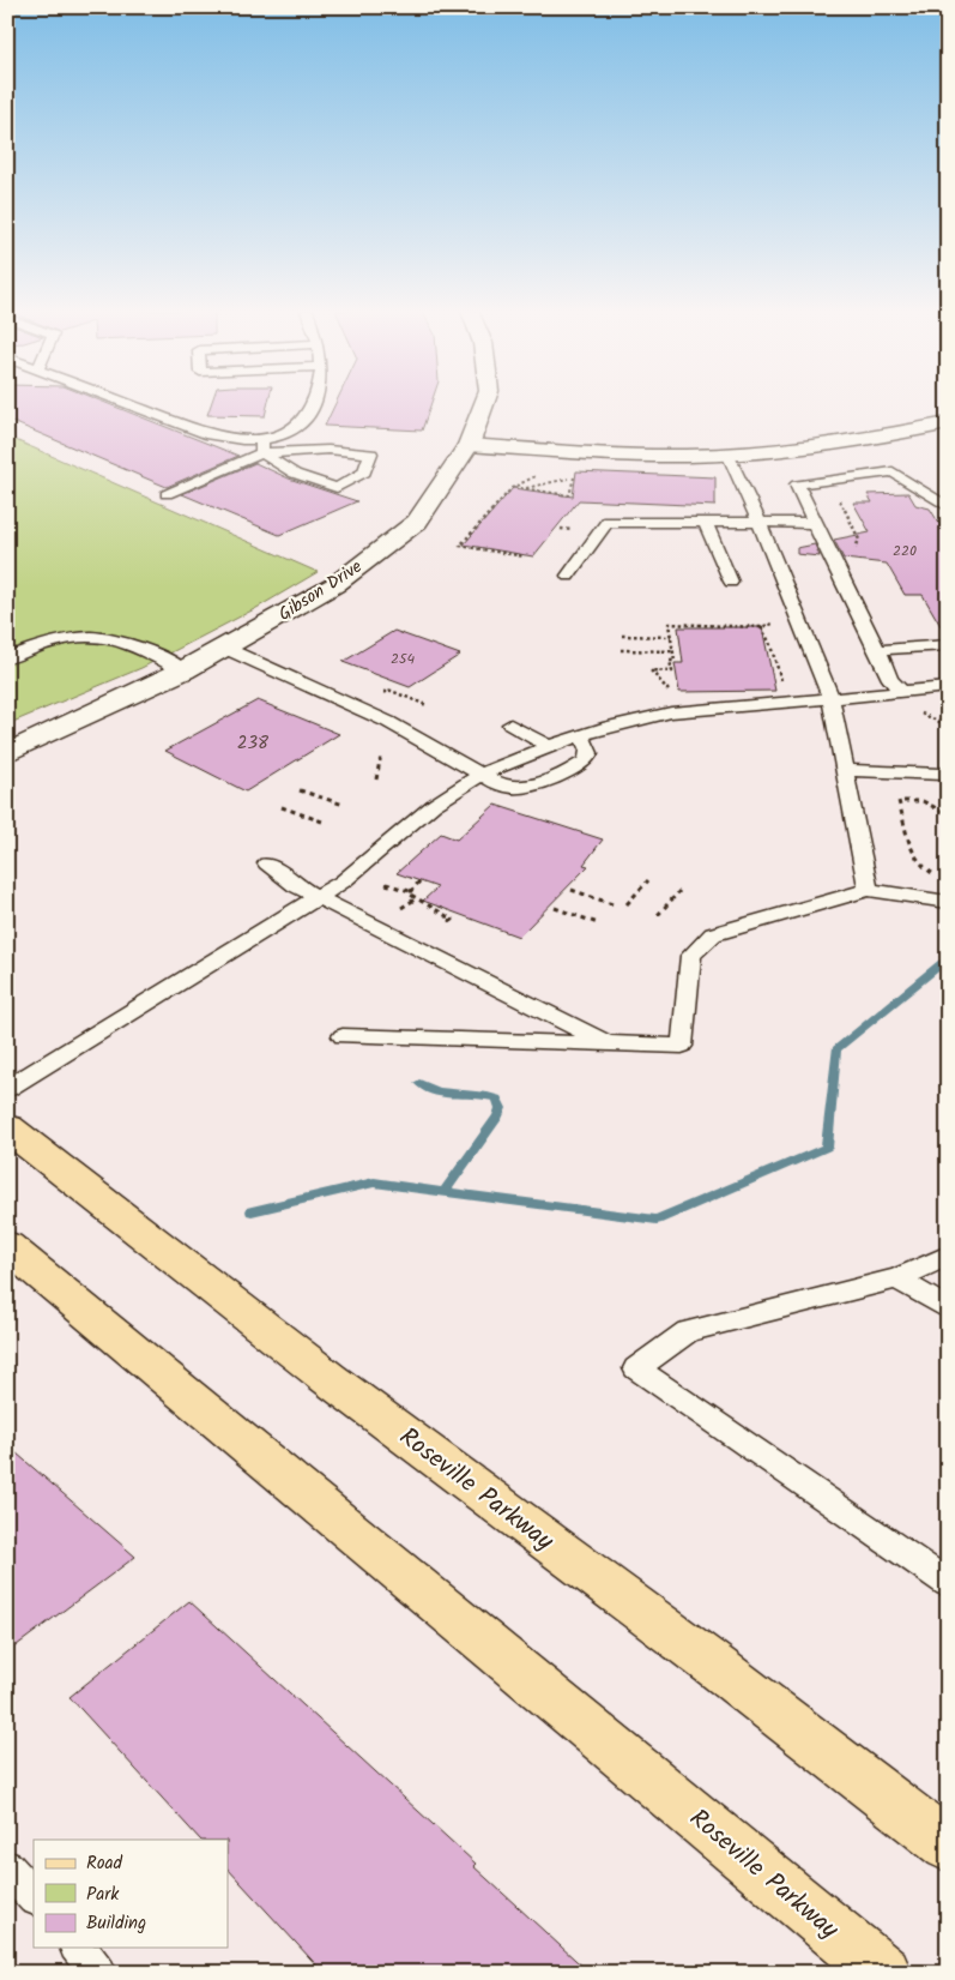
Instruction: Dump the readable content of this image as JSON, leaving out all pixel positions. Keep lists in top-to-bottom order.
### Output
{
  "streets": {
    "main road": ["Roseville Parkway"],
    "street": ["Gibson Drive"]
  },
  "house_numbers": ["220", "254", "238"],
  "legend": ["Road", "Park", "Building"]
}
